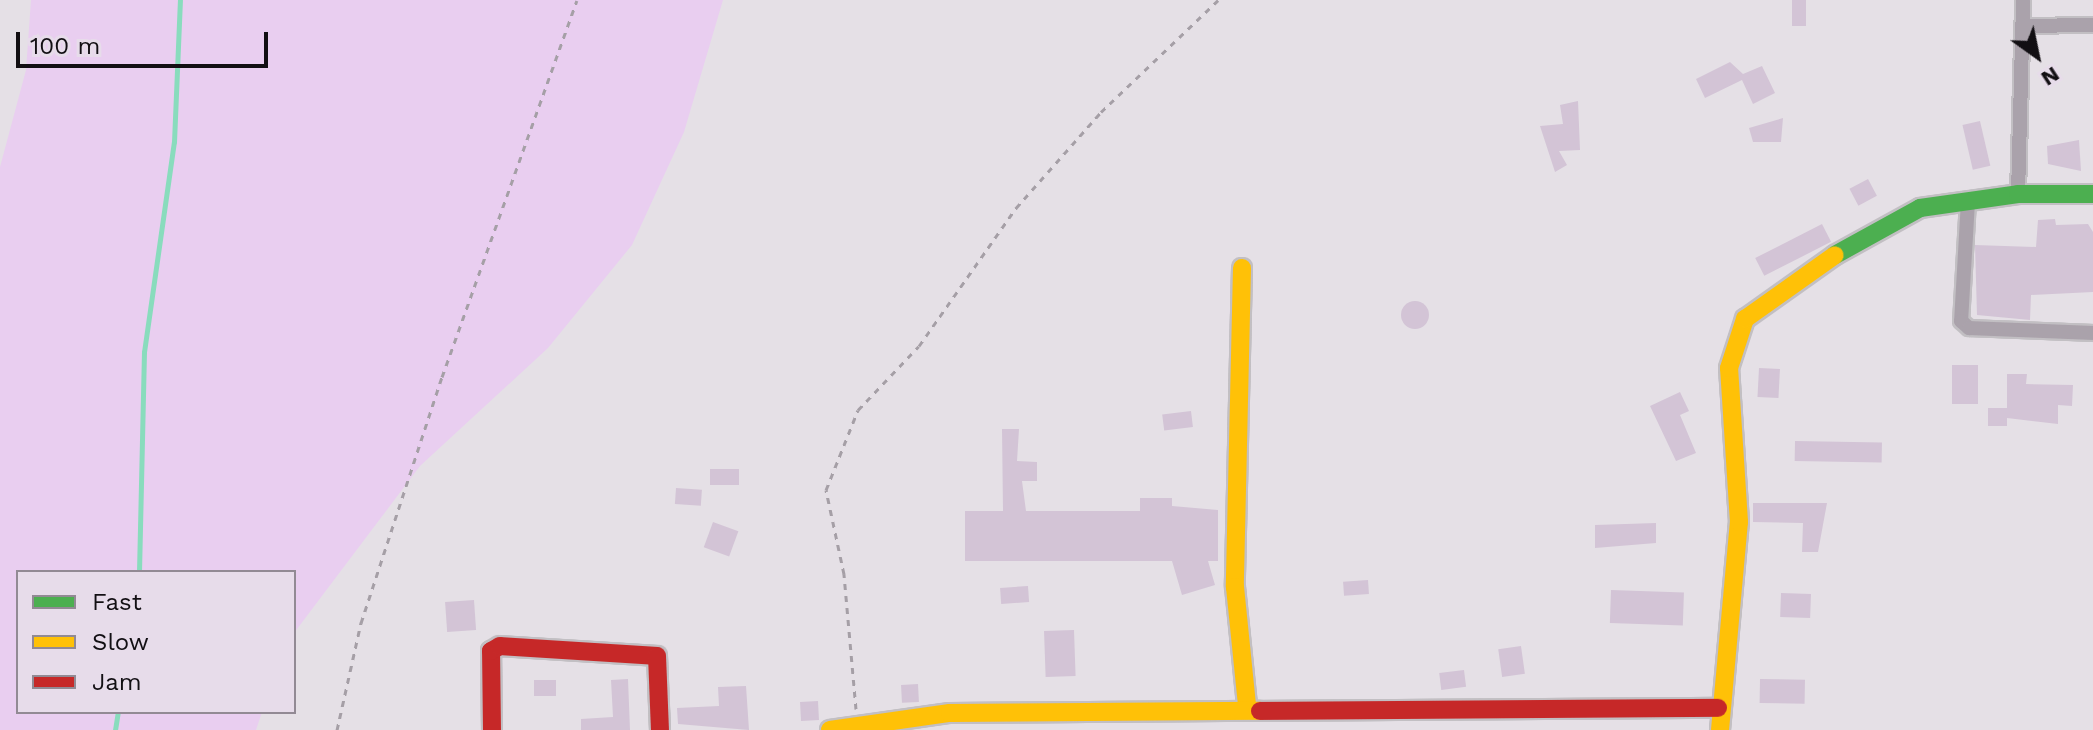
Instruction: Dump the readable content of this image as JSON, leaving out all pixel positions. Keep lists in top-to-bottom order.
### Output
{
  "legend": ["Fast", "Slow", "Jam"],
  "scale_bar": "100 m",
  "north": "bottom right"
}
